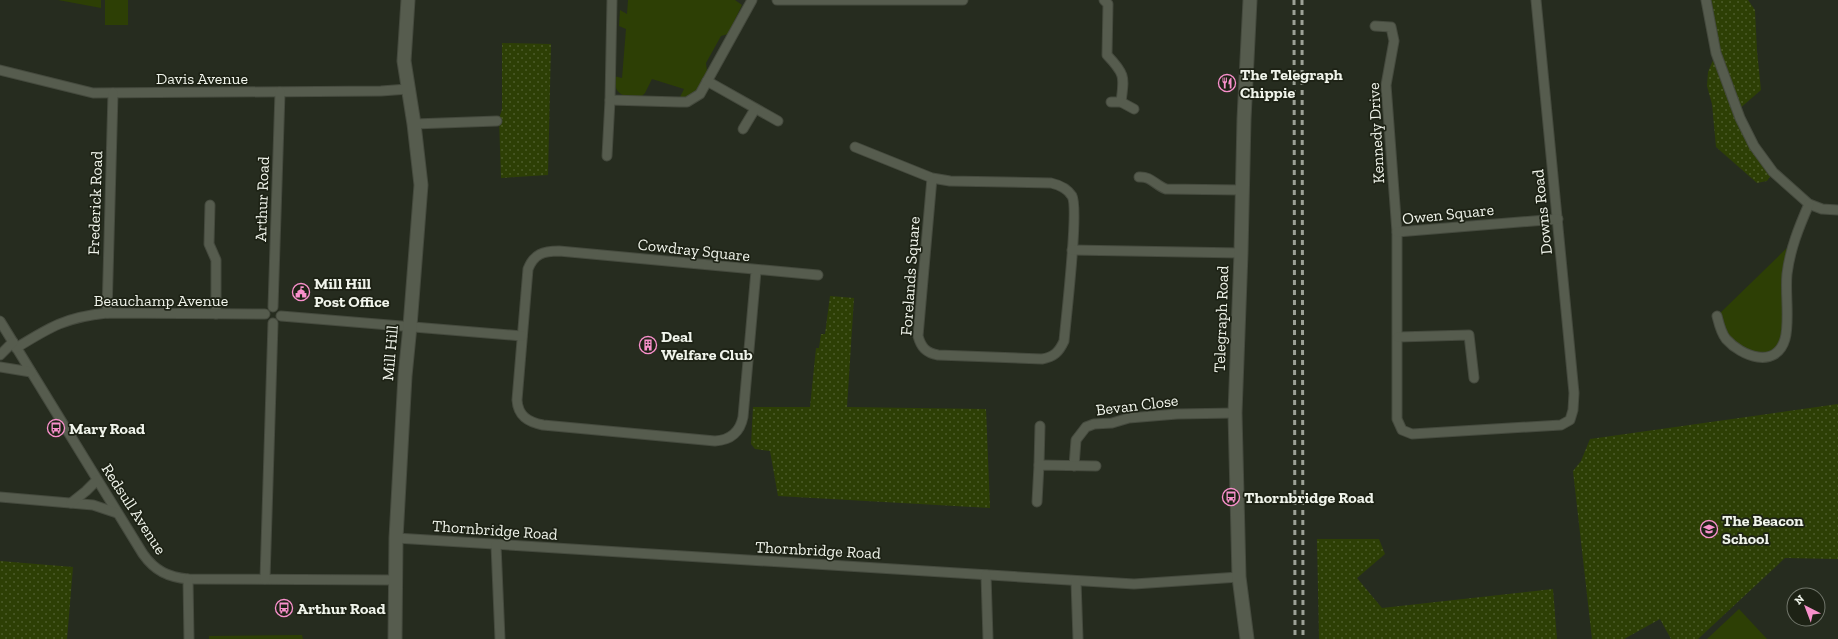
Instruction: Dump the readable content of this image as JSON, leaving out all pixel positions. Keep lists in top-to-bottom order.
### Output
{
  "streets": {
    "street": [
      "Davis Avenue",
      "Kennedy Drive",
      "Arthur Road",
      "Frederick Road",
      "Downs Road",
      "Owen Square",
      "Cowdray Square",
      "Forelands Square",
      "Beauchamp Avenue",
      "Telegraph Road",
      "Mill Hill",
      "Bevan Close",
      "Redsull Avenue",
      "Thornbridge Road"
    ]
  },
  "crossings": [
    ["Davis Avenue", "Arthur Road"],
    ["Davis Avenue", "Frederick Road"],
    ["Davis Avenue", "Mill Hill"],
    ["Kennedy Drive", "Owen Square"],
    ["Arthur Road", "Beauchamp Avenue"],
    ["Frederick Road", "Beauchamp Avenue"],
    ["Downs Road", "Owen Square"],
    ["Beauchamp Avenue", "Redsull Avenue"],
    ["Telegraph Road", "Bevan Close"],
    ["Telegraph Road", "Thornbridge Road"],
    ["Mill Hill", "Redsull Avenue"],
    ["Mill Hill", "Thornbridge Road"]
  ],
  "places": {
    "restaurant": ["The Telegraph Chippie"],
    "public building": ["Mill Hill Post Office"],
    "building": ["Deal Welfare Club"],
    "bus stop": ["Mary Road", "Thornbridge Road", "Arthur Road"],
    "school or university": ["The Beacon School"]
  },
  "north": "top left"
}
